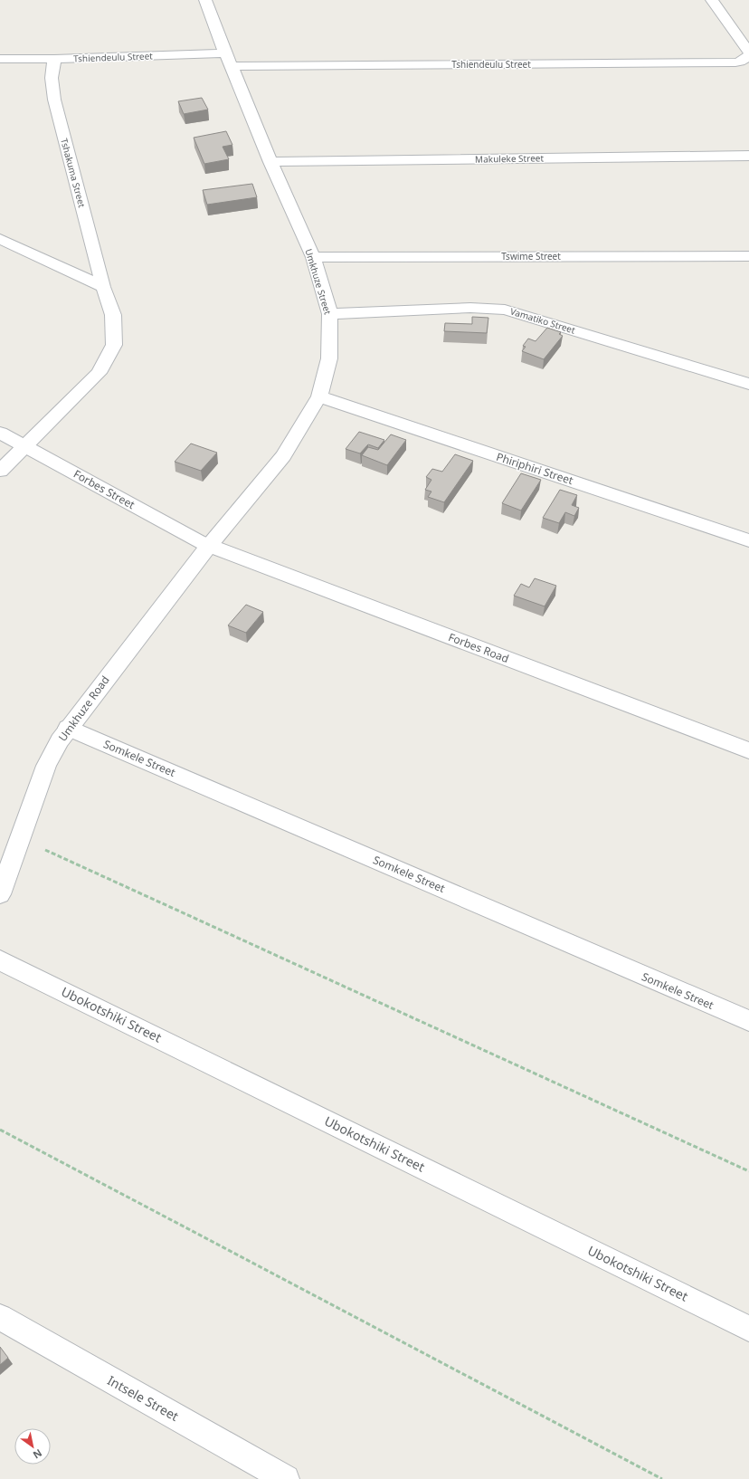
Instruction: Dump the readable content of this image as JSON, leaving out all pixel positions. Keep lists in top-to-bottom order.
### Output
{
  "streets": {
    "street": [
      "Tshiendeulu Street",
      "Makuleke Street",
      "Tshakuma Street",
      "Tswime Street",
      "Umkhuze Street",
      "Vamatiko Street",
      "Phiriphiri Street",
      "Forbes Street",
      "Forbes Road",
      "Umkhuze Road",
      "Somkele Street",
      "Ubokotshiki Street",
      "Intsele Street"
    ]
  },
  "crossings": [
    ["Tshiendeulu Street", "Tshakuma Street"],
    ["Tshiendeulu Street", "Umkhuze Street"],
    ["Makuleke Street", "Umkhuze Street"],
    ["Tshakuma Street", "Forbes Street"],
    ["Tswime Street", "Umkhuze Street"],
    ["Umkhuze Street", "Vamatiko Street"],
    ["Umkhuze Street", "Phiriphiri Street"],
    ["Umkhuze Street", "Forbes Street"],
    ["Umkhuze Street", "Forbes Road"],
    ["Umkhuze Street", "Umkhuze Road"],
    ["Forbes Street", "Forbes Road"],
    ["Forbes Street", "Umkhuze Road"],
    ["Forbes Road", "Umkhuze Road"],
    ["Umkhuze Road", "Somkele Street"]
  ],
  "north": "bottom right"
}
